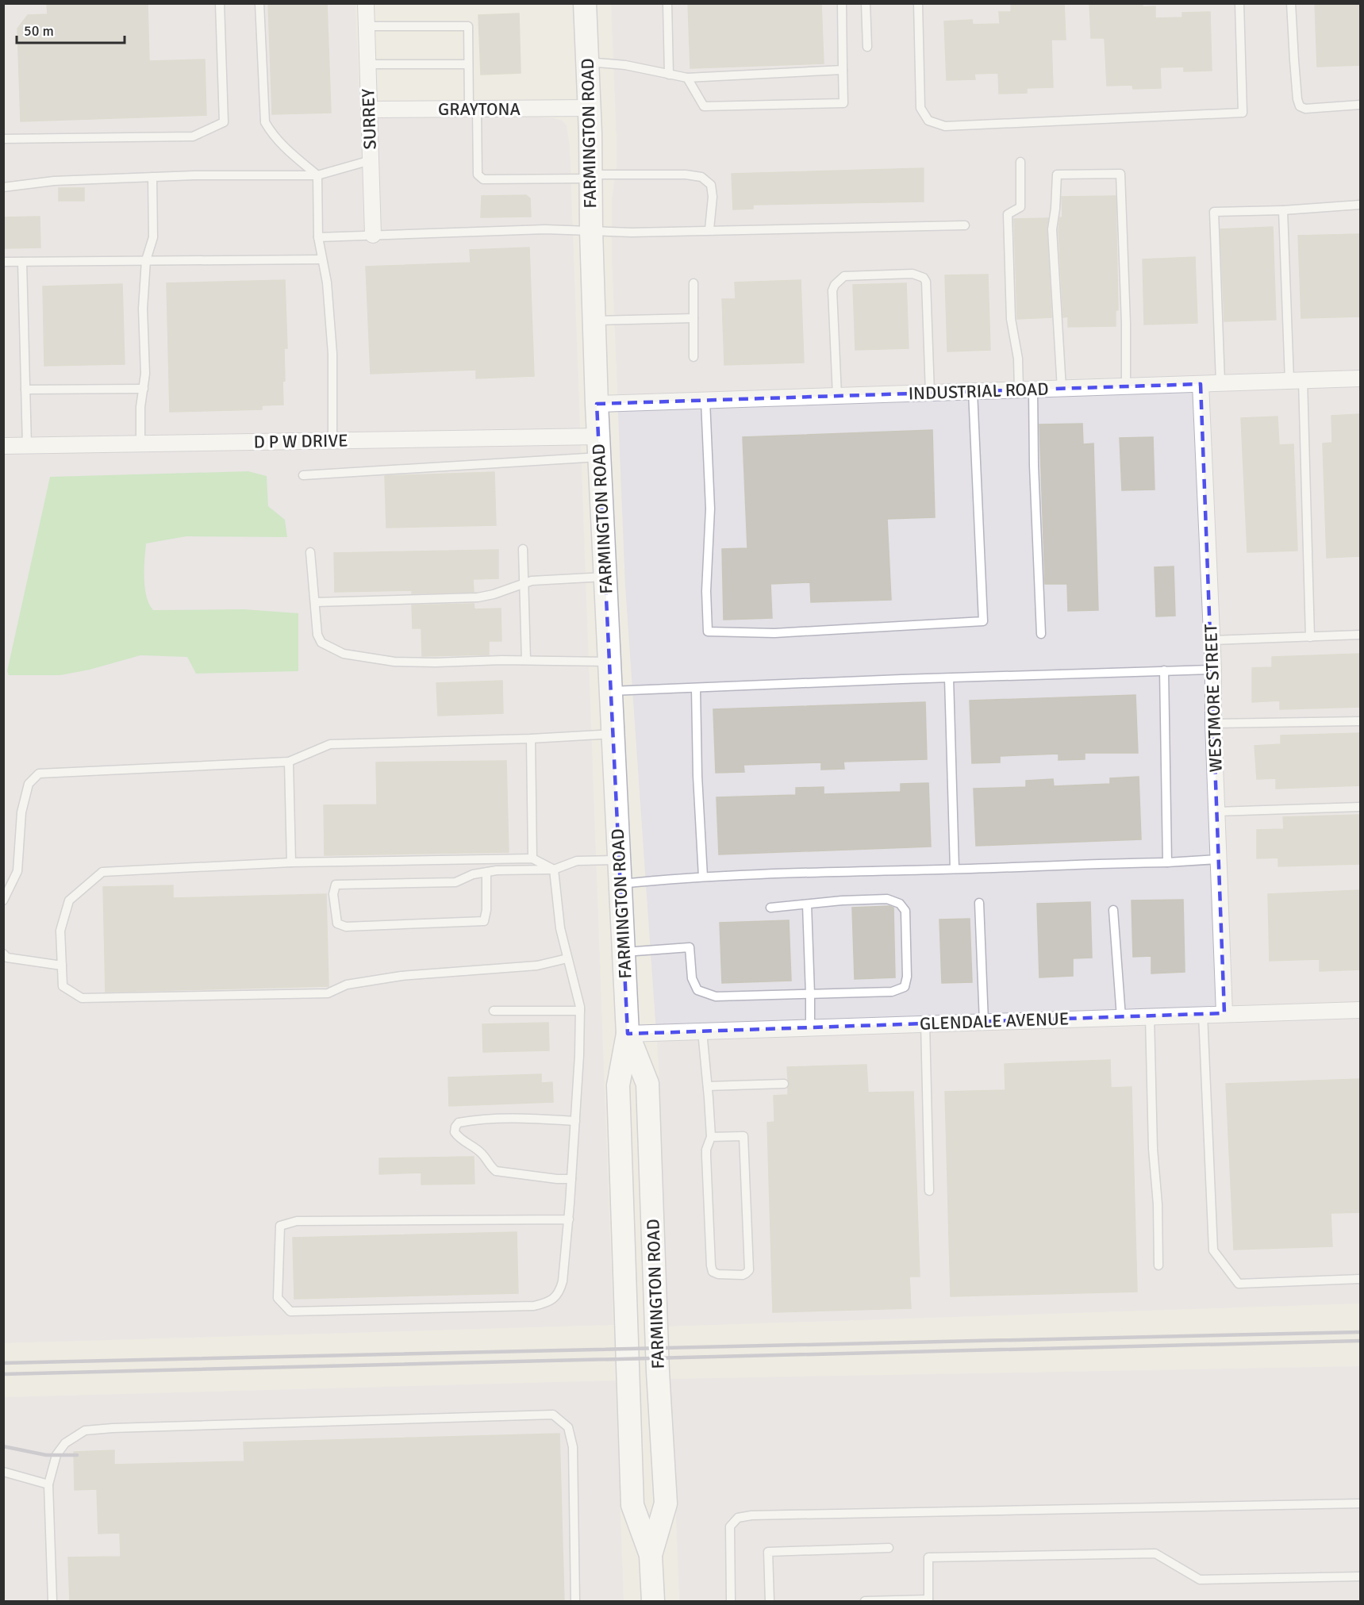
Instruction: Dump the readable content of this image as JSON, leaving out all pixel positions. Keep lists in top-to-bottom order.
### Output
{
  "streets": {
    "main road": ["FARMINGTON ROAD"],
    "street": [
      "GRAYTONA",
      "SURREY",
      "INDUSTRIAL ROAD",
      "D P W DRIVE",
      "WESTMORE STREET",
      "GLENDALE AVENUE"
    ]
  },
  "crossings": [
    ["GRAYTONA", "SURREY"],
    ["GRAYTONA", "FARMINGTON ROAD"],
    ["FARMINGTON ROAD", "INDUSTRIAL ROAD"],
    ["FARMINGTON ROAD", "D P W DRIVE"],
    ["FARMINGTON ROAD", "GLENDALE AVENUE"],
    ["INDUSTRIAL ROAD", "WESTMORE STREET"],
    ["WESTMORE STREET", "GLENDALE AVENUE"]
  ],
  "scale_bar": "50 m"
}
